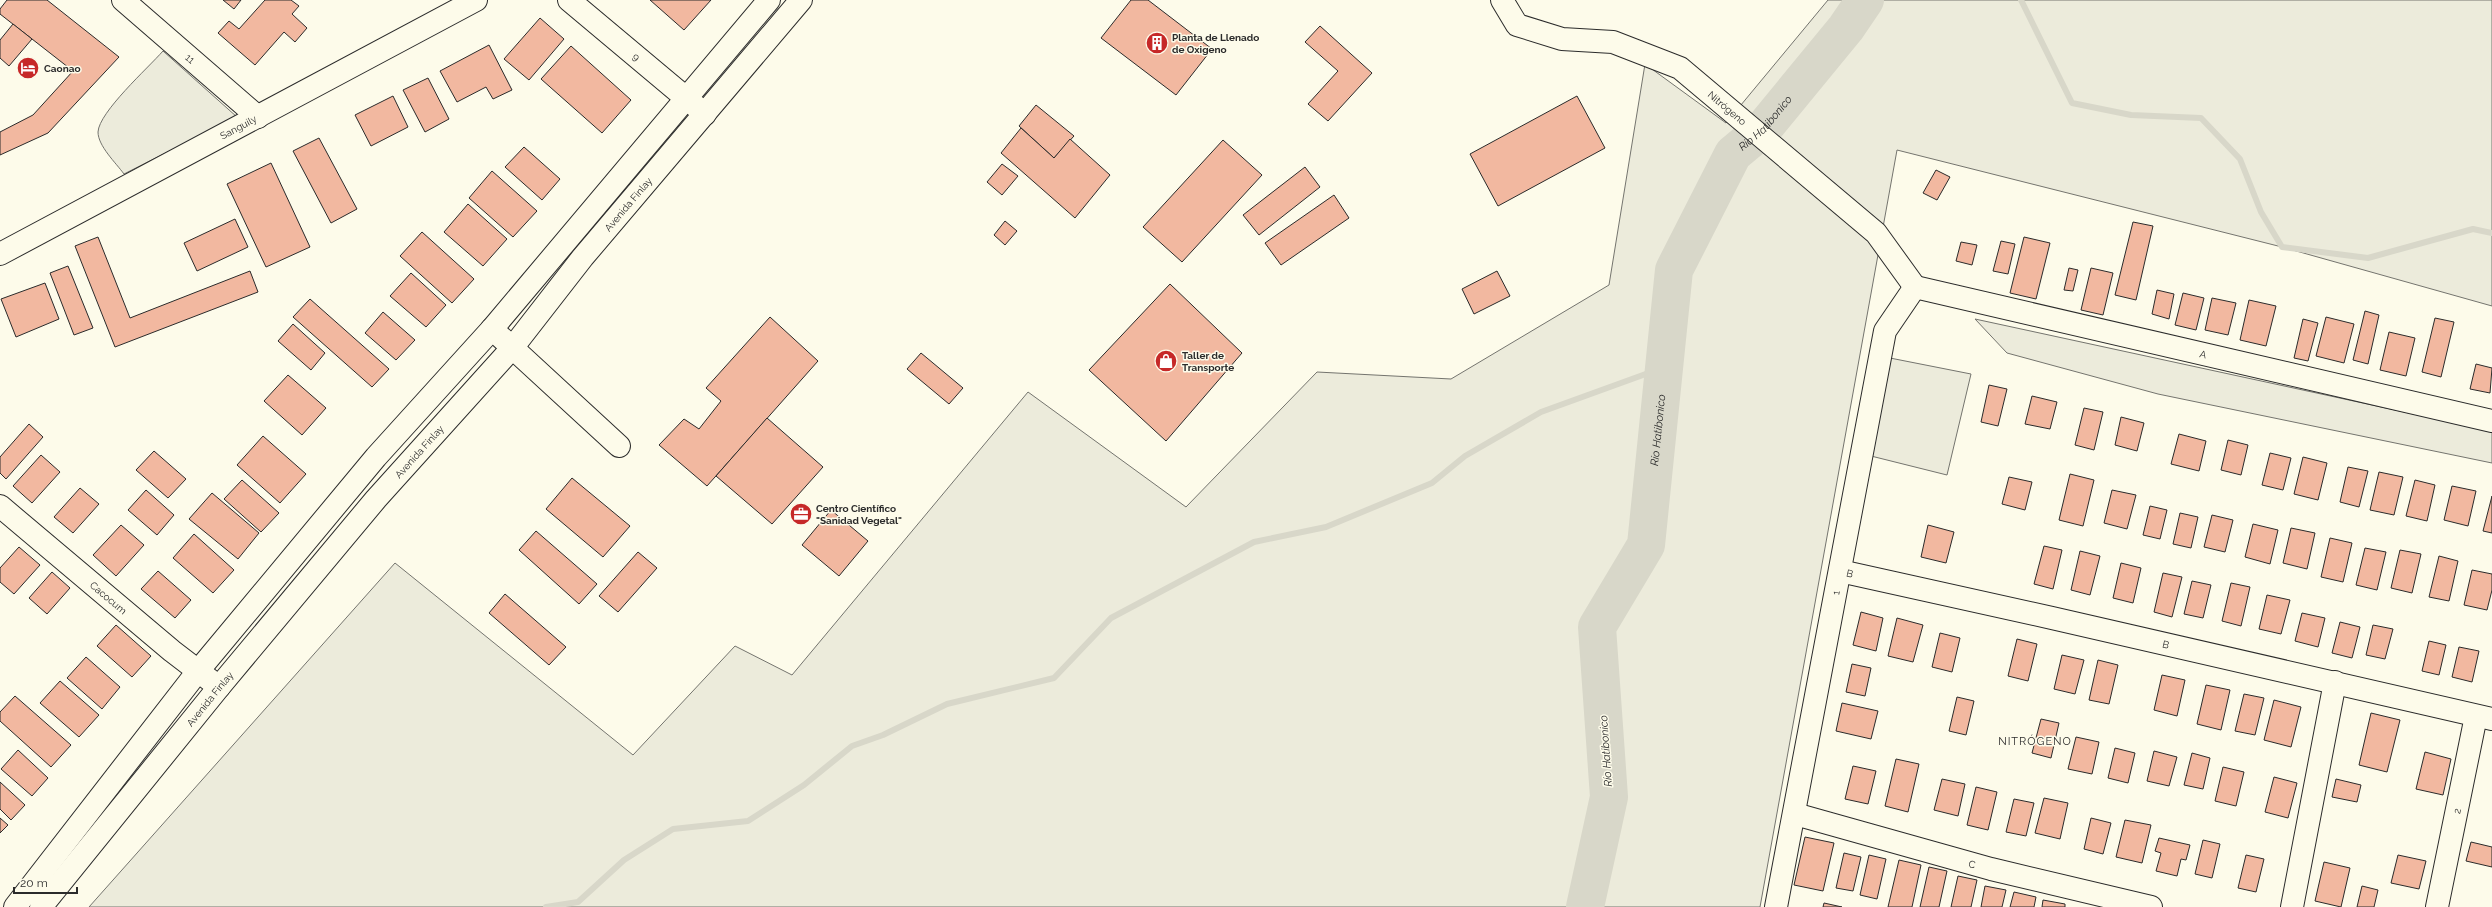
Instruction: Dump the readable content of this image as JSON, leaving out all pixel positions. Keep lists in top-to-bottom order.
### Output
{
  "streets": {
    "street": [
      "9",
      "11",
      "Nitrógeno",
      "Sanguily",
      "Avenida Finlay",
      "A",
      "B",
      "1",
      "Cacocum",
      "2",
      "C"
    ]
  },
  "crossings": [
    ["9", "Avenida Finlay"],
    ["11", "Sanguily"],
    ["Nitrógeno", "A"],
    ["Nitrógeno", "1"],
    ["Avenida Finlay", "Cacocum"],
    ["A", "1"],
    ["B", "1"],
    ["B", "2"],
    ["1", "C"]
  ],
  "districts": ["NITRÓGENO"],
  "water": ["Río Hatibonico"],
  "places": {
    "building": ["Planta de Llenado de Oxigeno"],
    "hotel": ["Caonao"],
    "shop": ["Taller de Transporte"],
    "office": ["Centro Científico \"Sanidad Vegetal\""]
  },
  "scale_bar": "20 m"
}
